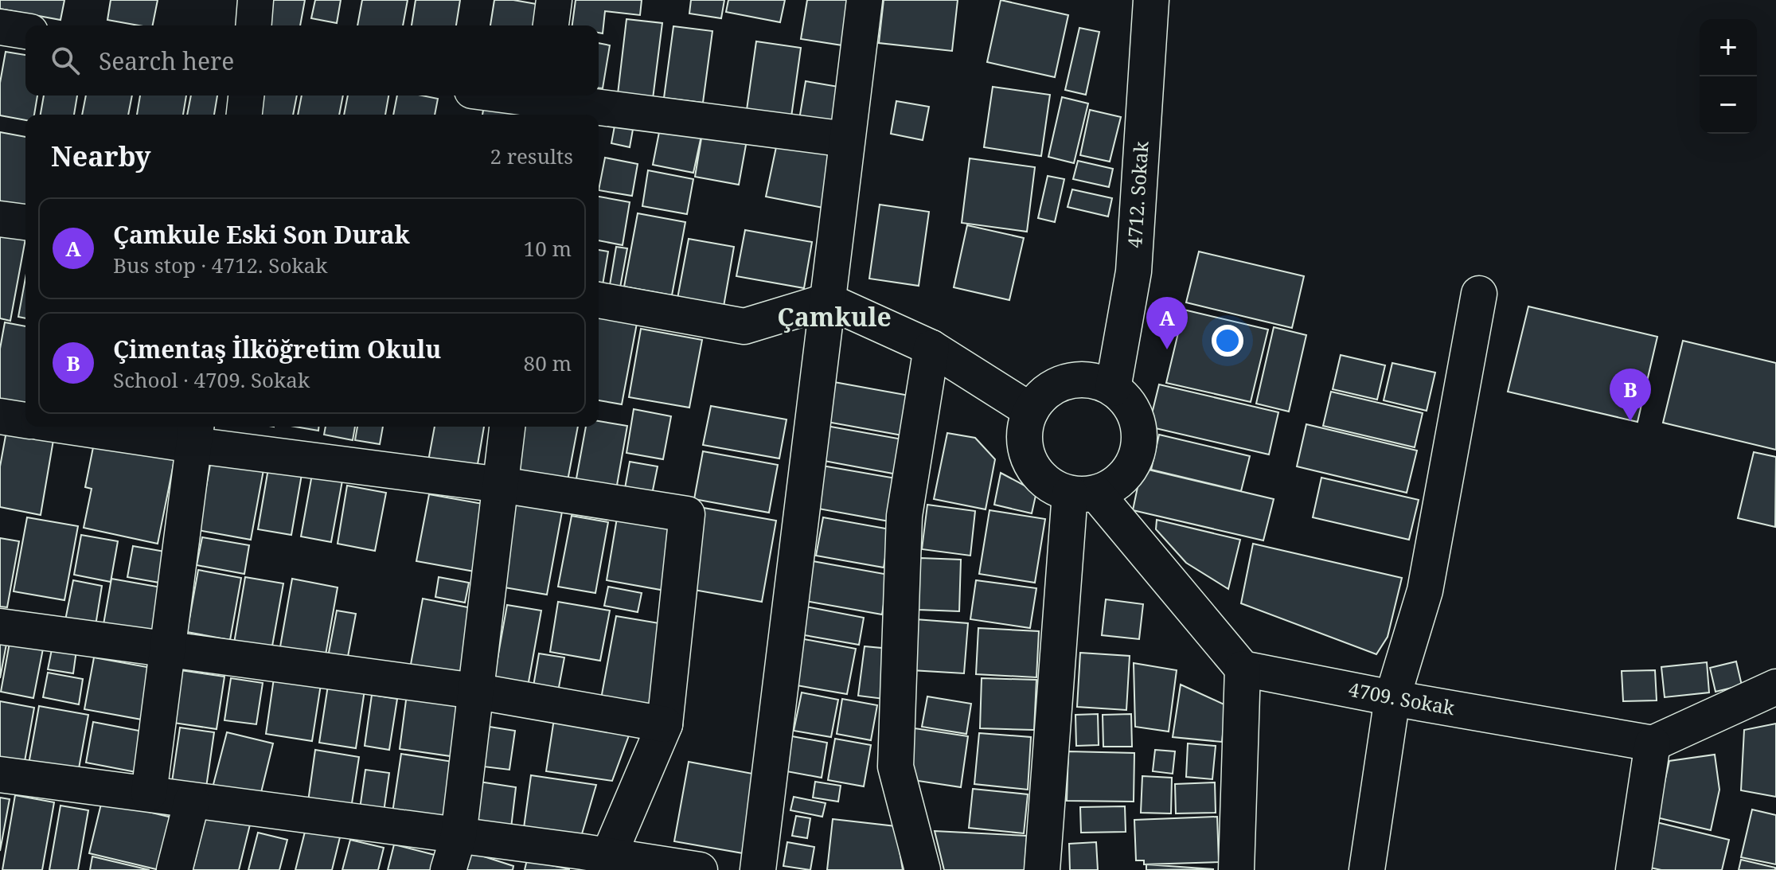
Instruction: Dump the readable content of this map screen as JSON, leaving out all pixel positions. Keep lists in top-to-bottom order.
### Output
{
  "streets": {
    "street": ["4712. Sokak", "4709. Sokak"]
  },
  "districts": ["Çamkule"],
  "page": {
    "map_buttons": ["+", "−"],
    "search": "Search here",
    "heading": ["Nearby", "2 results"],
    "list": [
      {
        "mark": "A",
        "name": "Çamkule Eski Son Durak",
        "note": "Bus stop · 4712. Sokak",
        "value": "10 m"
      },
      {
        "mark": "B",
        "name": "Çimentaş İlköğretim Okulu",
        "note": "School · 4709. Sokak",
        "value": "80 m"
      }
    ],
    "pins": ["A", "B"]
  }
}
